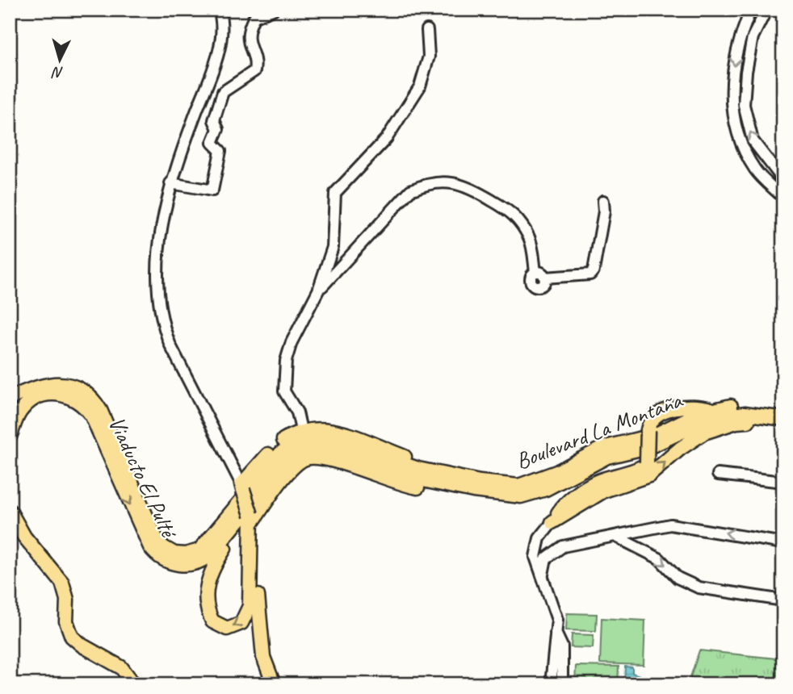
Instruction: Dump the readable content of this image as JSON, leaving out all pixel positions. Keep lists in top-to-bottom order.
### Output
{
  "streets": {
    "main road": ["Boulevard La Montaña", "Viaducto El Pulté"]
  },
  "crossings": [
    ["Boulevard La Montaña", "Viaducto El Pulté"]
  ],
  "north": "bottom"
}
